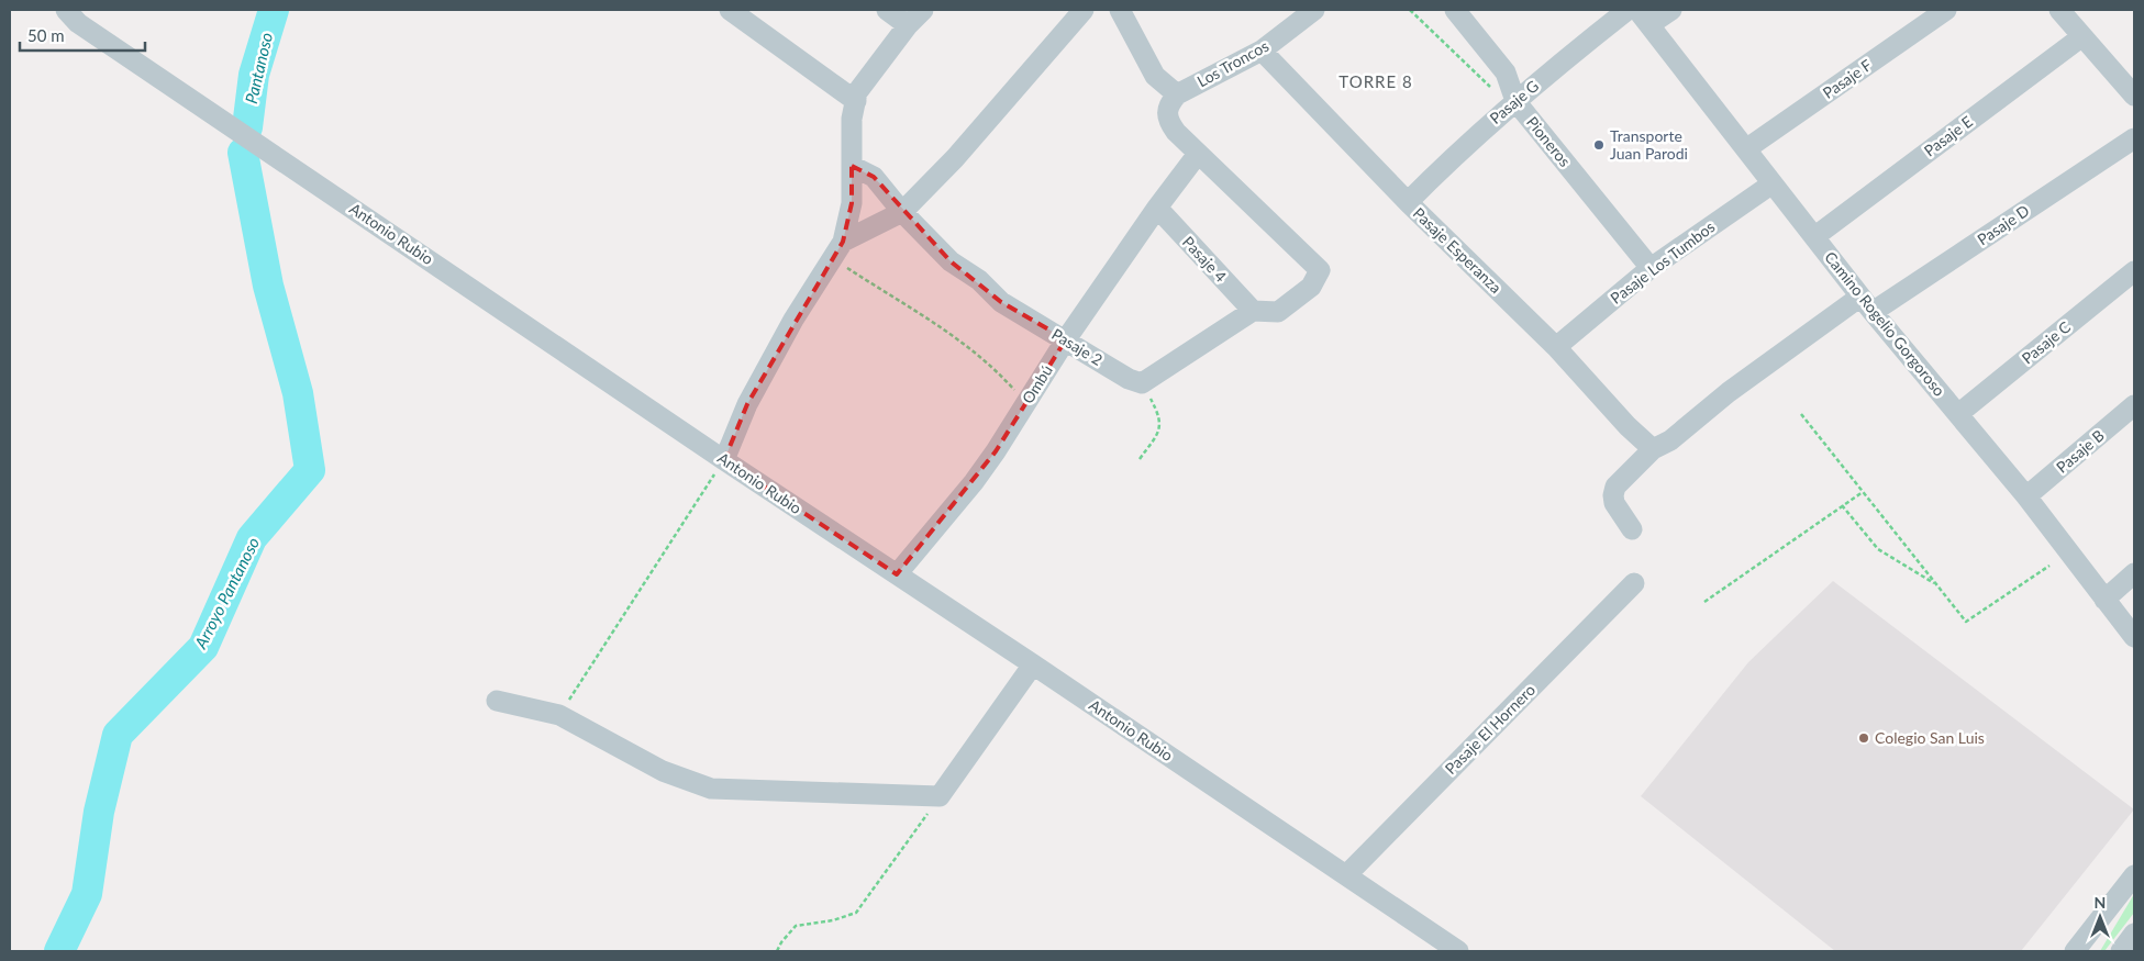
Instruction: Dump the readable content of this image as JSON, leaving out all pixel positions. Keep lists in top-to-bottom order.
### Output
{
  "streets": {
    "street": [
      "Los Troncos",
      "Pasaje F",
      "Pasaje G",
      "Pasaje E",
      "Pioneros",
      "Pasaje D",
      "Antonio Rubio",
      "Pasaje Esperanza",
      "Pasaje 4",
      "Pasaje Los Tumbos",
      "Camino Rogelio Gorgoroso",
      "Pasaje C",
      "Pasaje 2",
      "Ombú",
      "Pasaje B",
      "Pasaje El Hornero"
    ]
  },
  "crossings": [
    ["Los Troncos", "Pasaje Esperanza"],
    ["Pasaje F", "Camino Rogelio Gorgoroso"],
    ["Pasaje G", "Pioneros"],
    ["Pasaje G", "Pasaje Esperanza"],
    ["Pasaje E", "Camino Rogelio Gorgoroso"],
    ["Pioneros", "Pasaje Los Tumbos"],
    ["Pasaje D", "Pasaje Esperanza"],
    ["Pasaje D", "Camino Rogelio Gorgoroso"],
    ["Antonio Rubio", "Ombú"],
    ["Antonio Rubio", "Pasaje El Hornero"],
    ["Pasaje Esperanza", "Pasaje Los Tumbos"],
    ["Pasaje 4", "Ombú"],
    ["Pasaje Los Tumbos", "Camino Rogelio Gorgoroso"],
    ["Camino Rogelio Gorgoroso", "Pasaje C"],
    ["Camino Rogelio Gorgoroso", "Pasaje B"],
    ["Pasaje 2", "Ombú"]
  ],
  "districts": ["TORRE 8"],
  "water": ["Pantanoso", "Arroyo Pantanoso"],
  "places": ["Transporte Juan Parodi", "Colegio San Luis"],
  "scale_bar": "50 m",
  "north": "top"
}
